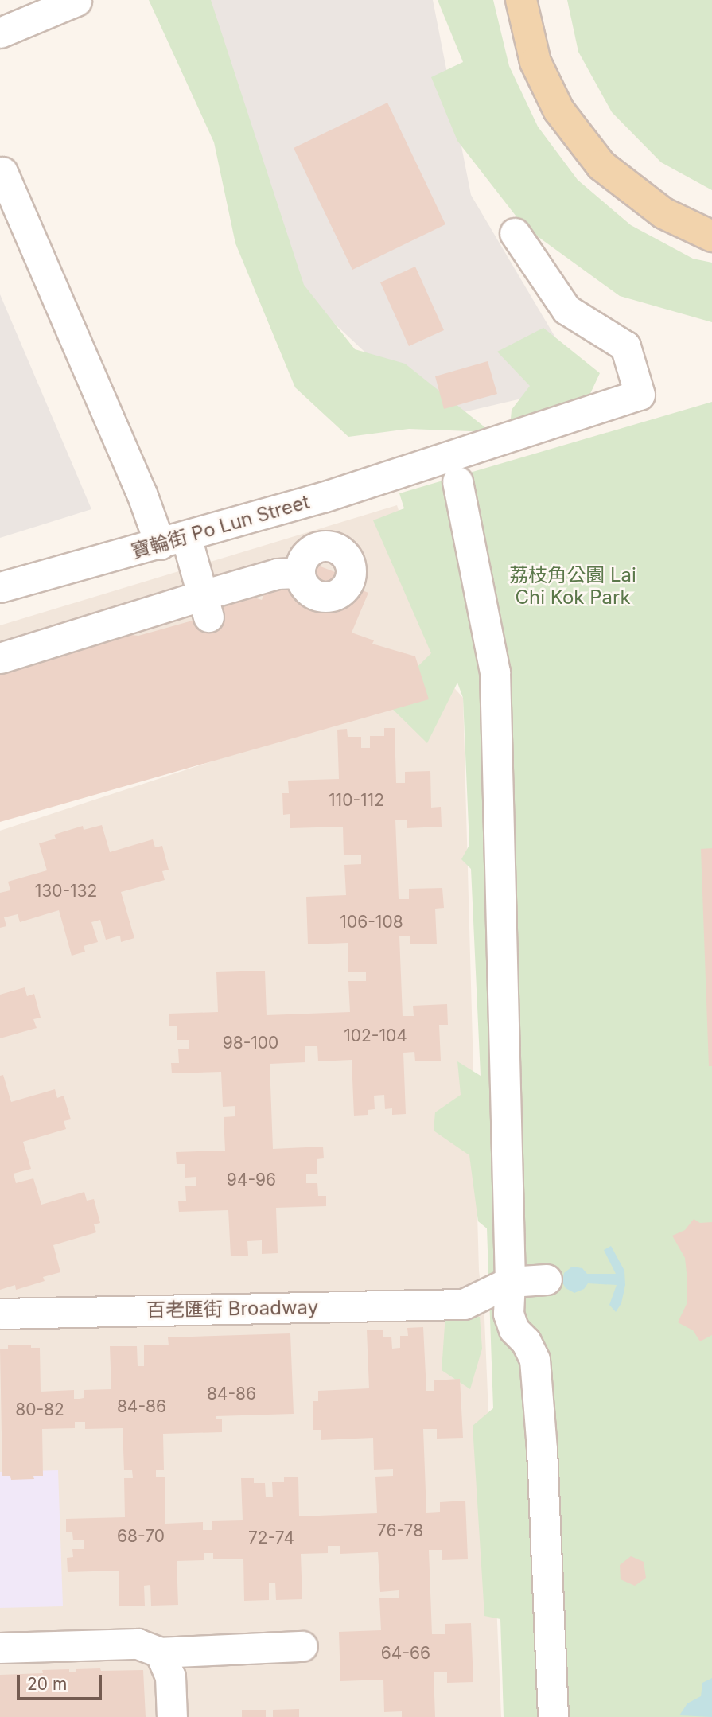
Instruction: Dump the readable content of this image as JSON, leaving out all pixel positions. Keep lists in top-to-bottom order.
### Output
{
  "streets": {
    "street": ["寶輪街 Po Lun Street", "百老匯街 Broadway"]
  },
  "parks": ["荔枝角公園 Lai Chi Kok Park"],
  "house_numbers": [
    "110-112",
    "130-132",
    "106-108",
    "102-104",
    "98-100",
    "94-96",
    "84-86",
    "84-86",
    "80-82",
    "76-78",
    "68-70",
    "72-74",
    "64-66"
  ],
  "scale_bar": "20 m"
}
